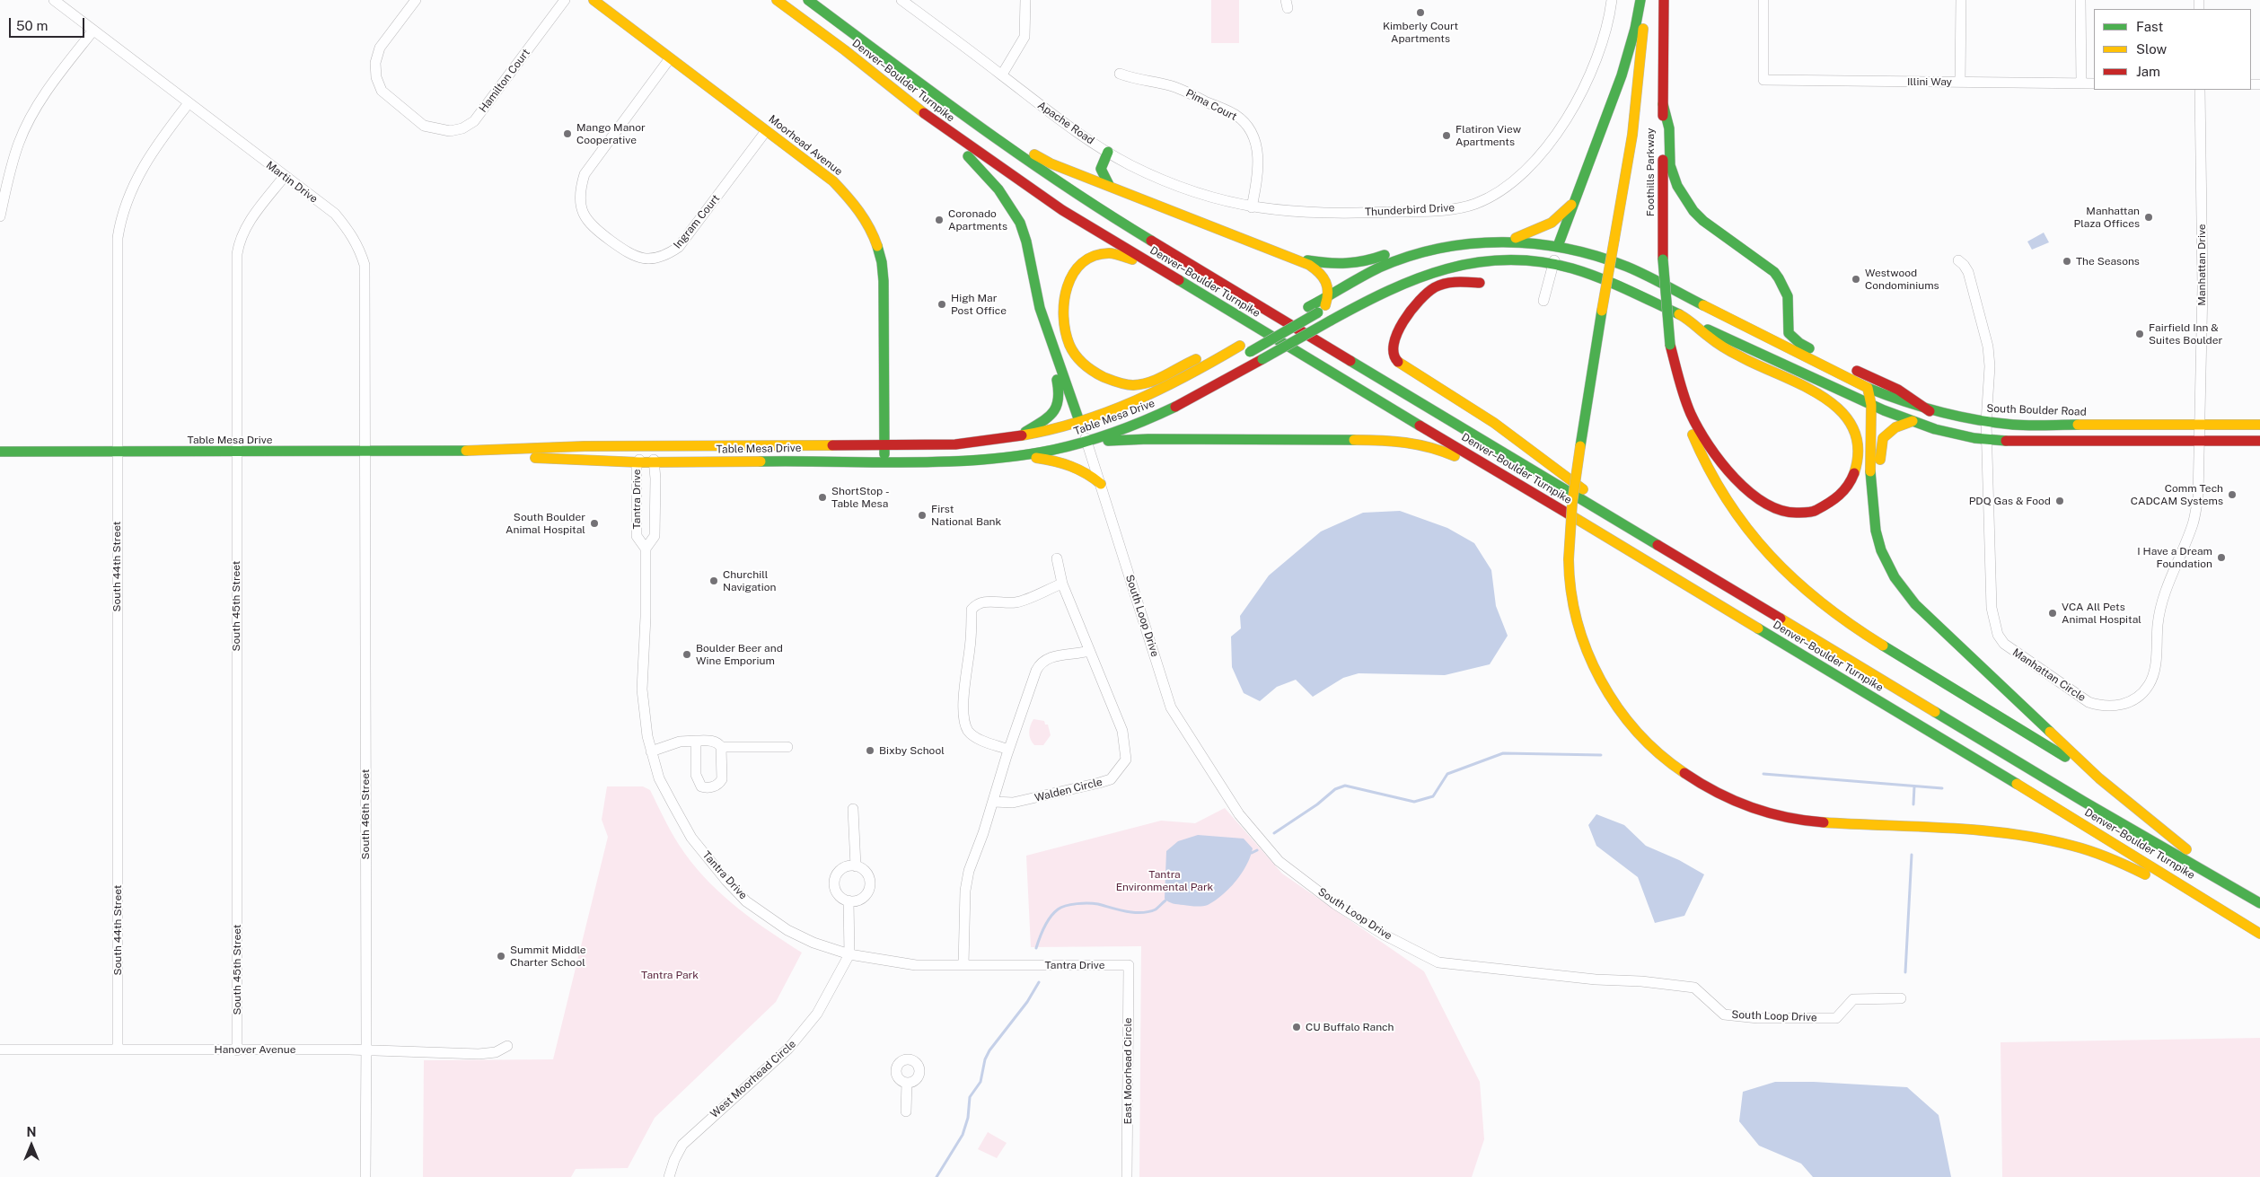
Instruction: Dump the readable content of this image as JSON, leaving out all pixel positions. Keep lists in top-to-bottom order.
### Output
{
  "streets": {
    "main road": [
      "Denver–Boulder Turnpike",
      "Moorhead Avenue",
      "Foothills Parkway",
      "South Boulder Road",
      "Table Mesa Drive"
    ],
    "street": [
      "Hamilton Court",
      "Illini Way",
      "Pima Court",
      "Apache Road",
      "Martin Drive",
      "Thunderbird Drive",
      "Ingram Court",
      "Manhattan Drive",
      "Tantra Drive",
      "South 44th Street",
      "South 45th Street",
      "South Loop Drive",
      "Manhattan Circle",
      "Walden Circle",
      "South 46th Street",
      "Hanover Avenue",
      "East Moorhead Circle",
      "West Moorhead Circle"
    ]
  },
  "crossings": [
    ["Pima Court", "Apache Road"],
    ["Pima Court", "Thunderbird Drive"],
    ["Apache Road", "Thunderbird Drive"],
    ["Moorhead Avenue", "Ingram Court"],
    ["Moorhead Avenue", "Table Mesa Drive"],
    ["Martin Drive", "Table Mesa Drive"],
    ["Martin Drive", "South 44th Street"],
    ["Martin Drive", "South 45th Street"],
    ["Martin Drive", "South 46th Street"],
    ["Manhattan Drive", "South Boulder Road"],
    ["Manhattan Drive", "Manhattan Circle"],
    ["South Boulder Road", "Table Mesa Drive"],
    ["South Boulder Road", "Manhattan Circle"],
    ["Table Mesa Drive", "Tantra Drive"],
    ["Table Mesa Drive", "South 44th Street"],
    ["Table Mesa Drive", "South 45th Street"],
    ["Table Mesa Drive", "South Loop Drive"],
    ["Table Mesa Drive", "South 46th Street"],
    ["Tantra Drive", "East Moorhead Circle"],
    ["Tantra Drive", "West Moorhead Circle"],
    ["South 44th Street", "Hanover Avenue"],
    ["South 45th Street", "Hanover Avenue"],
    ["South 46th Street", "Hanover Avenue"]
  ],
  "parks": ["Tantra Environmental Park", "Tantra Park"],
  "places": [
    "Kimberly Court Apartments",
    "Mango Manor Cooperative",
    "Flatiron View Apartments",
    "Manhattan Plaza Offices",
    "Coronado Apartments",
    "The Seasons",
    "Westwood Condominiums",
    "High Mar Post Office",
    "Fairfield Inn & Suites Boulder",
    "Comm Tech CADCAM Systems",
    "ShortStop - Table Mesa",
    "PDQ Gas & Food",
    "First National Bank",
    "South Boulder Animal Hospital",
    "I Have a Dream Foundation",
    "Churchill Navigation",
    "VCA All Pets Animal Hospital",
    "Boulder Beer and Wine Emporium",
    "Bixby School",
    "Summit Middle Charter School",
    "CU Buffalo Ranch"
  ],
  "legend": ["Fast", "Slow", "Jam"],
  "scale_bar": "50 m",
  "north": "top"
}
